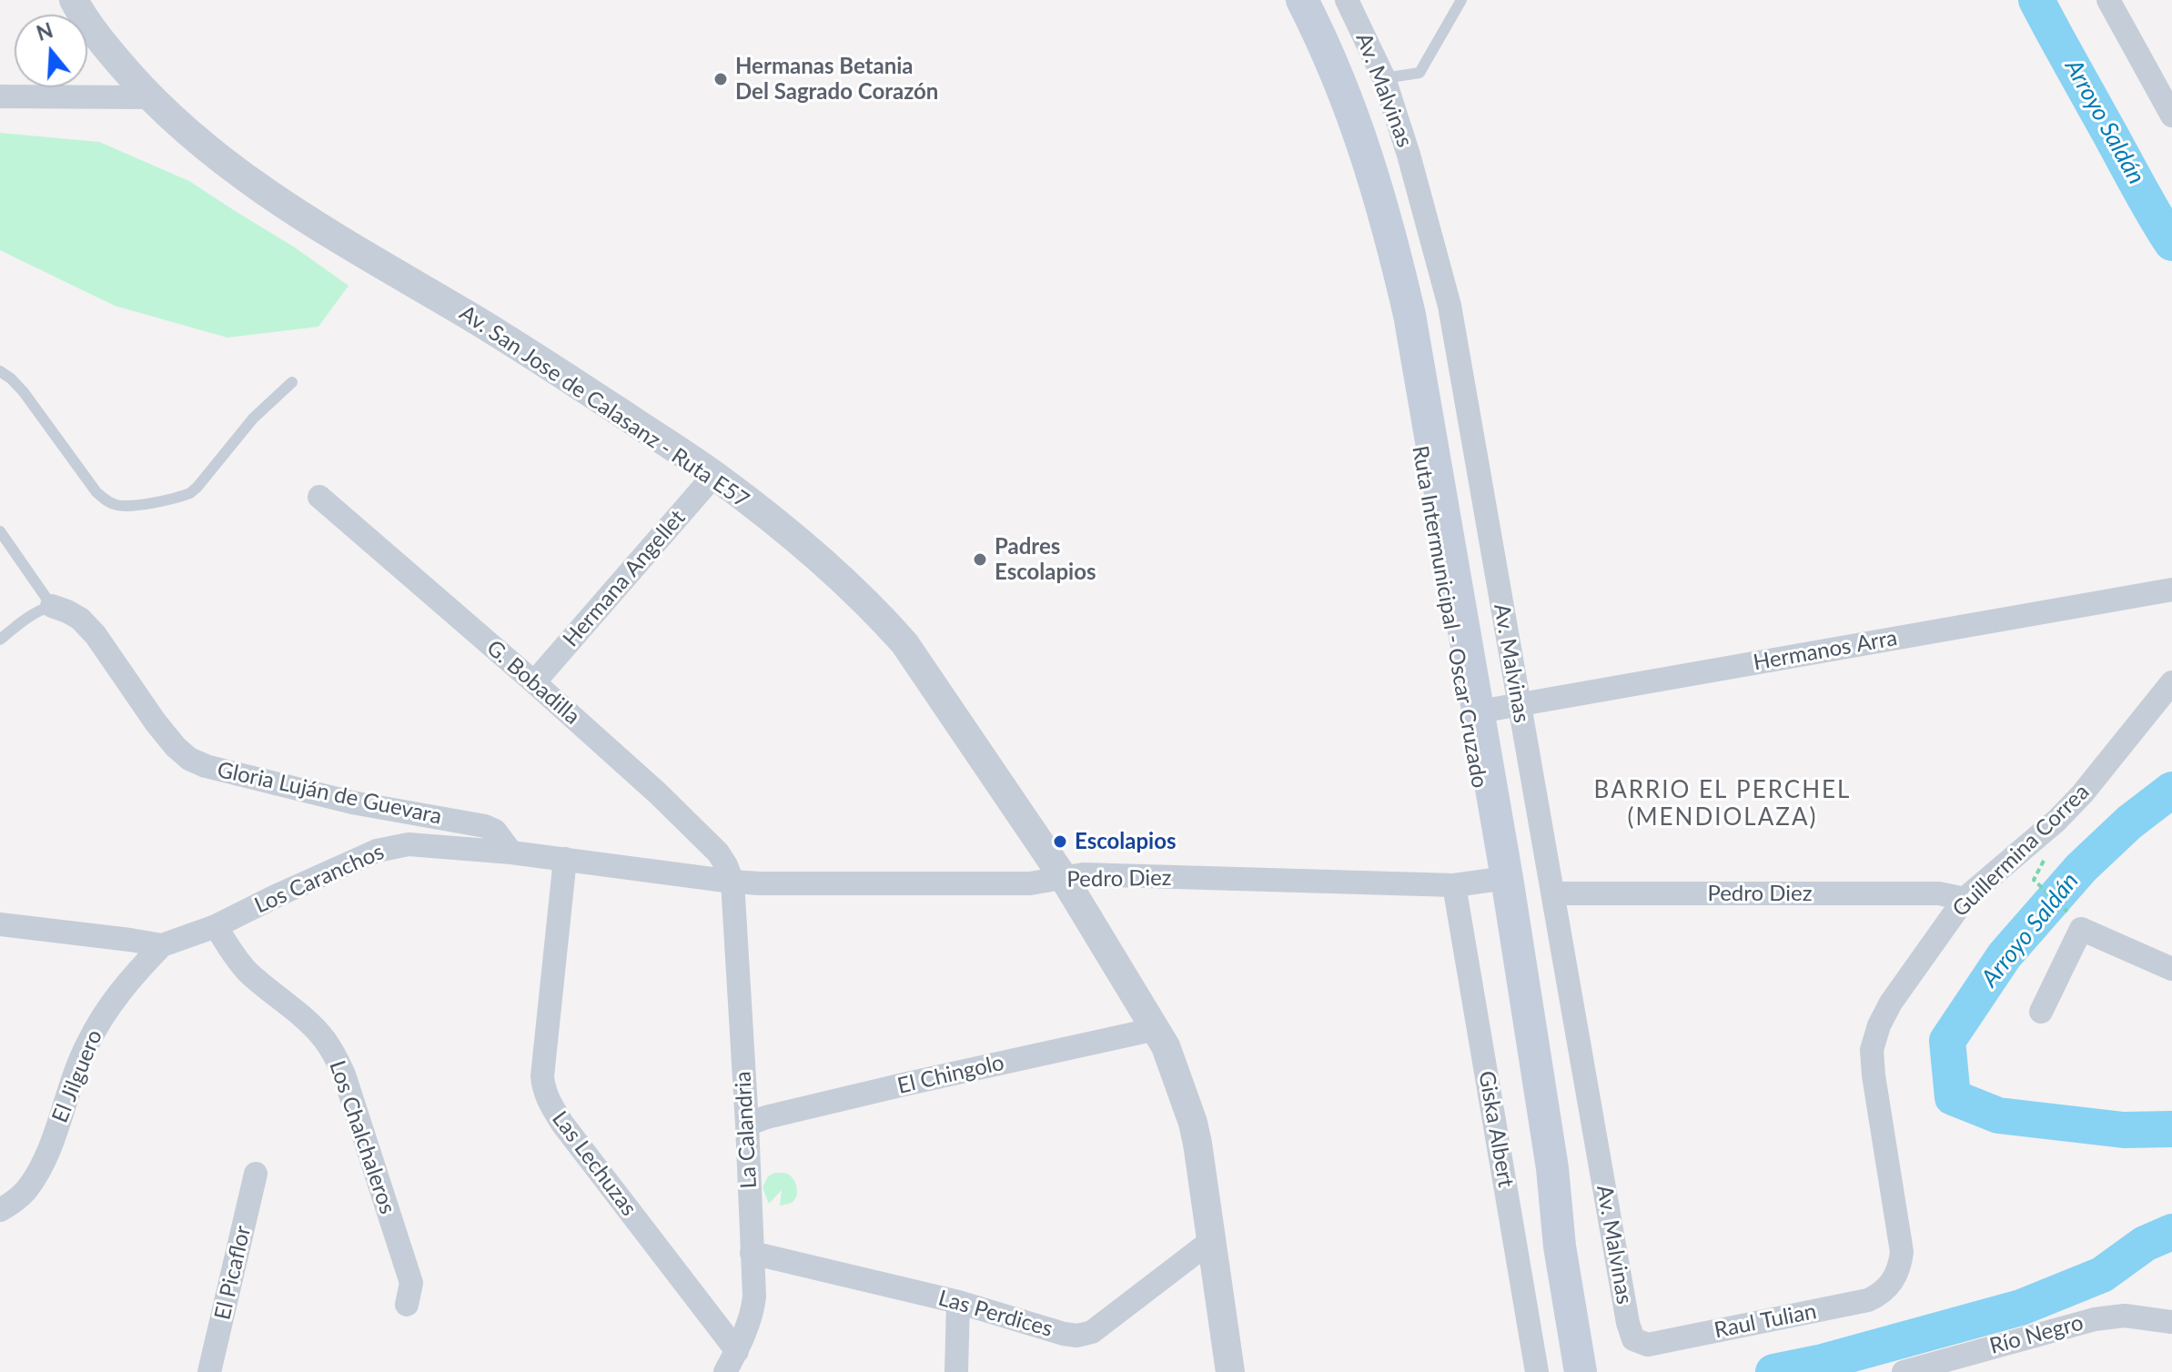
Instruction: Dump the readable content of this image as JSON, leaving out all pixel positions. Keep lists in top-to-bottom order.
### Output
{
  "streets": {
    "main road": ["Ruta Intermunicipal - Oscar Cruzado"],
    "street": [
      "Av. Malvinas",
      "Av. San Jose de Calasanz - Ruta E57",
      "Hermana Angellet",
      "Hermanos Arra",
      "G. Bobadilla",
      "Gloria Luján de Guevara",
      "Guillermina Correa",
      "Los Caranchos",
      "Pedro Diez",
      "El Chingolo",
      "El Jilguero",
      "Giska Albert",
      "La Calandria",
      "Los Chalchaleros",
      "Las Lechuzas",
      "El Picaflor",
      "Las Perdices",
      "Raul Tulian",
      "Río Negro"
    ]
  },
  "crossings": [
    ["Av. Malvinas", "Hermanos Arra"],
    ["Av. Malvinas", "Pedro Diez"],
    ["Av. Malvinas", "Raul Tulian"],
    ["Av. San Jose de Calasanz - Ruta E57", "Hermana Angellet"],
    ["Av. San Jose de Calasanz - Ruta E57", "Pedro Diez"],
    ["Av. San Jose de Calasanz - Ruta E57", "El Chingolo"],
    ["Av. San Jose de Calasanz - Ruta E57", "Las Perdices"],
    ["Hermana Angellet", "G. Bobadilla"],
    ["Ruta Intermunicipal - Oscar Cruzado", "Hermanos Arra"],
    ["Ruta Intermunicipal - Oscar Cruzado", "Pedro Diez"],
    ["G. Bobadilla", "Los Caranchos"],
    ["G. Bobadilla", "Pedro Diez"],
    ["G. Bobadilla", "La Calandria"],
    ["Gloria Luján de Guevara", "Los Caranchos"],
    ["Guillermina Correa", "Pedro Diez"],
    ["Guillermina Correa", "Raul Tulian"],
    ["Los Caranchos", "Pedro Diez"],
    ["Los Caranchos", "El Jilguero"],
    ["Los Caranchos", "La Calandria"],
    ["Los Caranchos", "Los Chalchaleros"],
    ["Los Caranchos", "Las Lechuzas"],
    ["Pedro Diez", "Giska Albert"],
    ["Pedro Diez", "La Calandria"],
    ["El Chingolo", "La Calandria"],
    ["La Calandria", "Las Lechuzas"],
    ["La Calandria", "Las Perdices"]
  ],
  "districts": ["BARRIO EL PERCHEL (MENDIOLAZA)"],
  "water": ["Arroyo Saldán"],
  "places": ["Hermanas Betania Del Sagrado Corazón", "Padres Escolapios", "Escolapios"],
  "north": "top"
}
